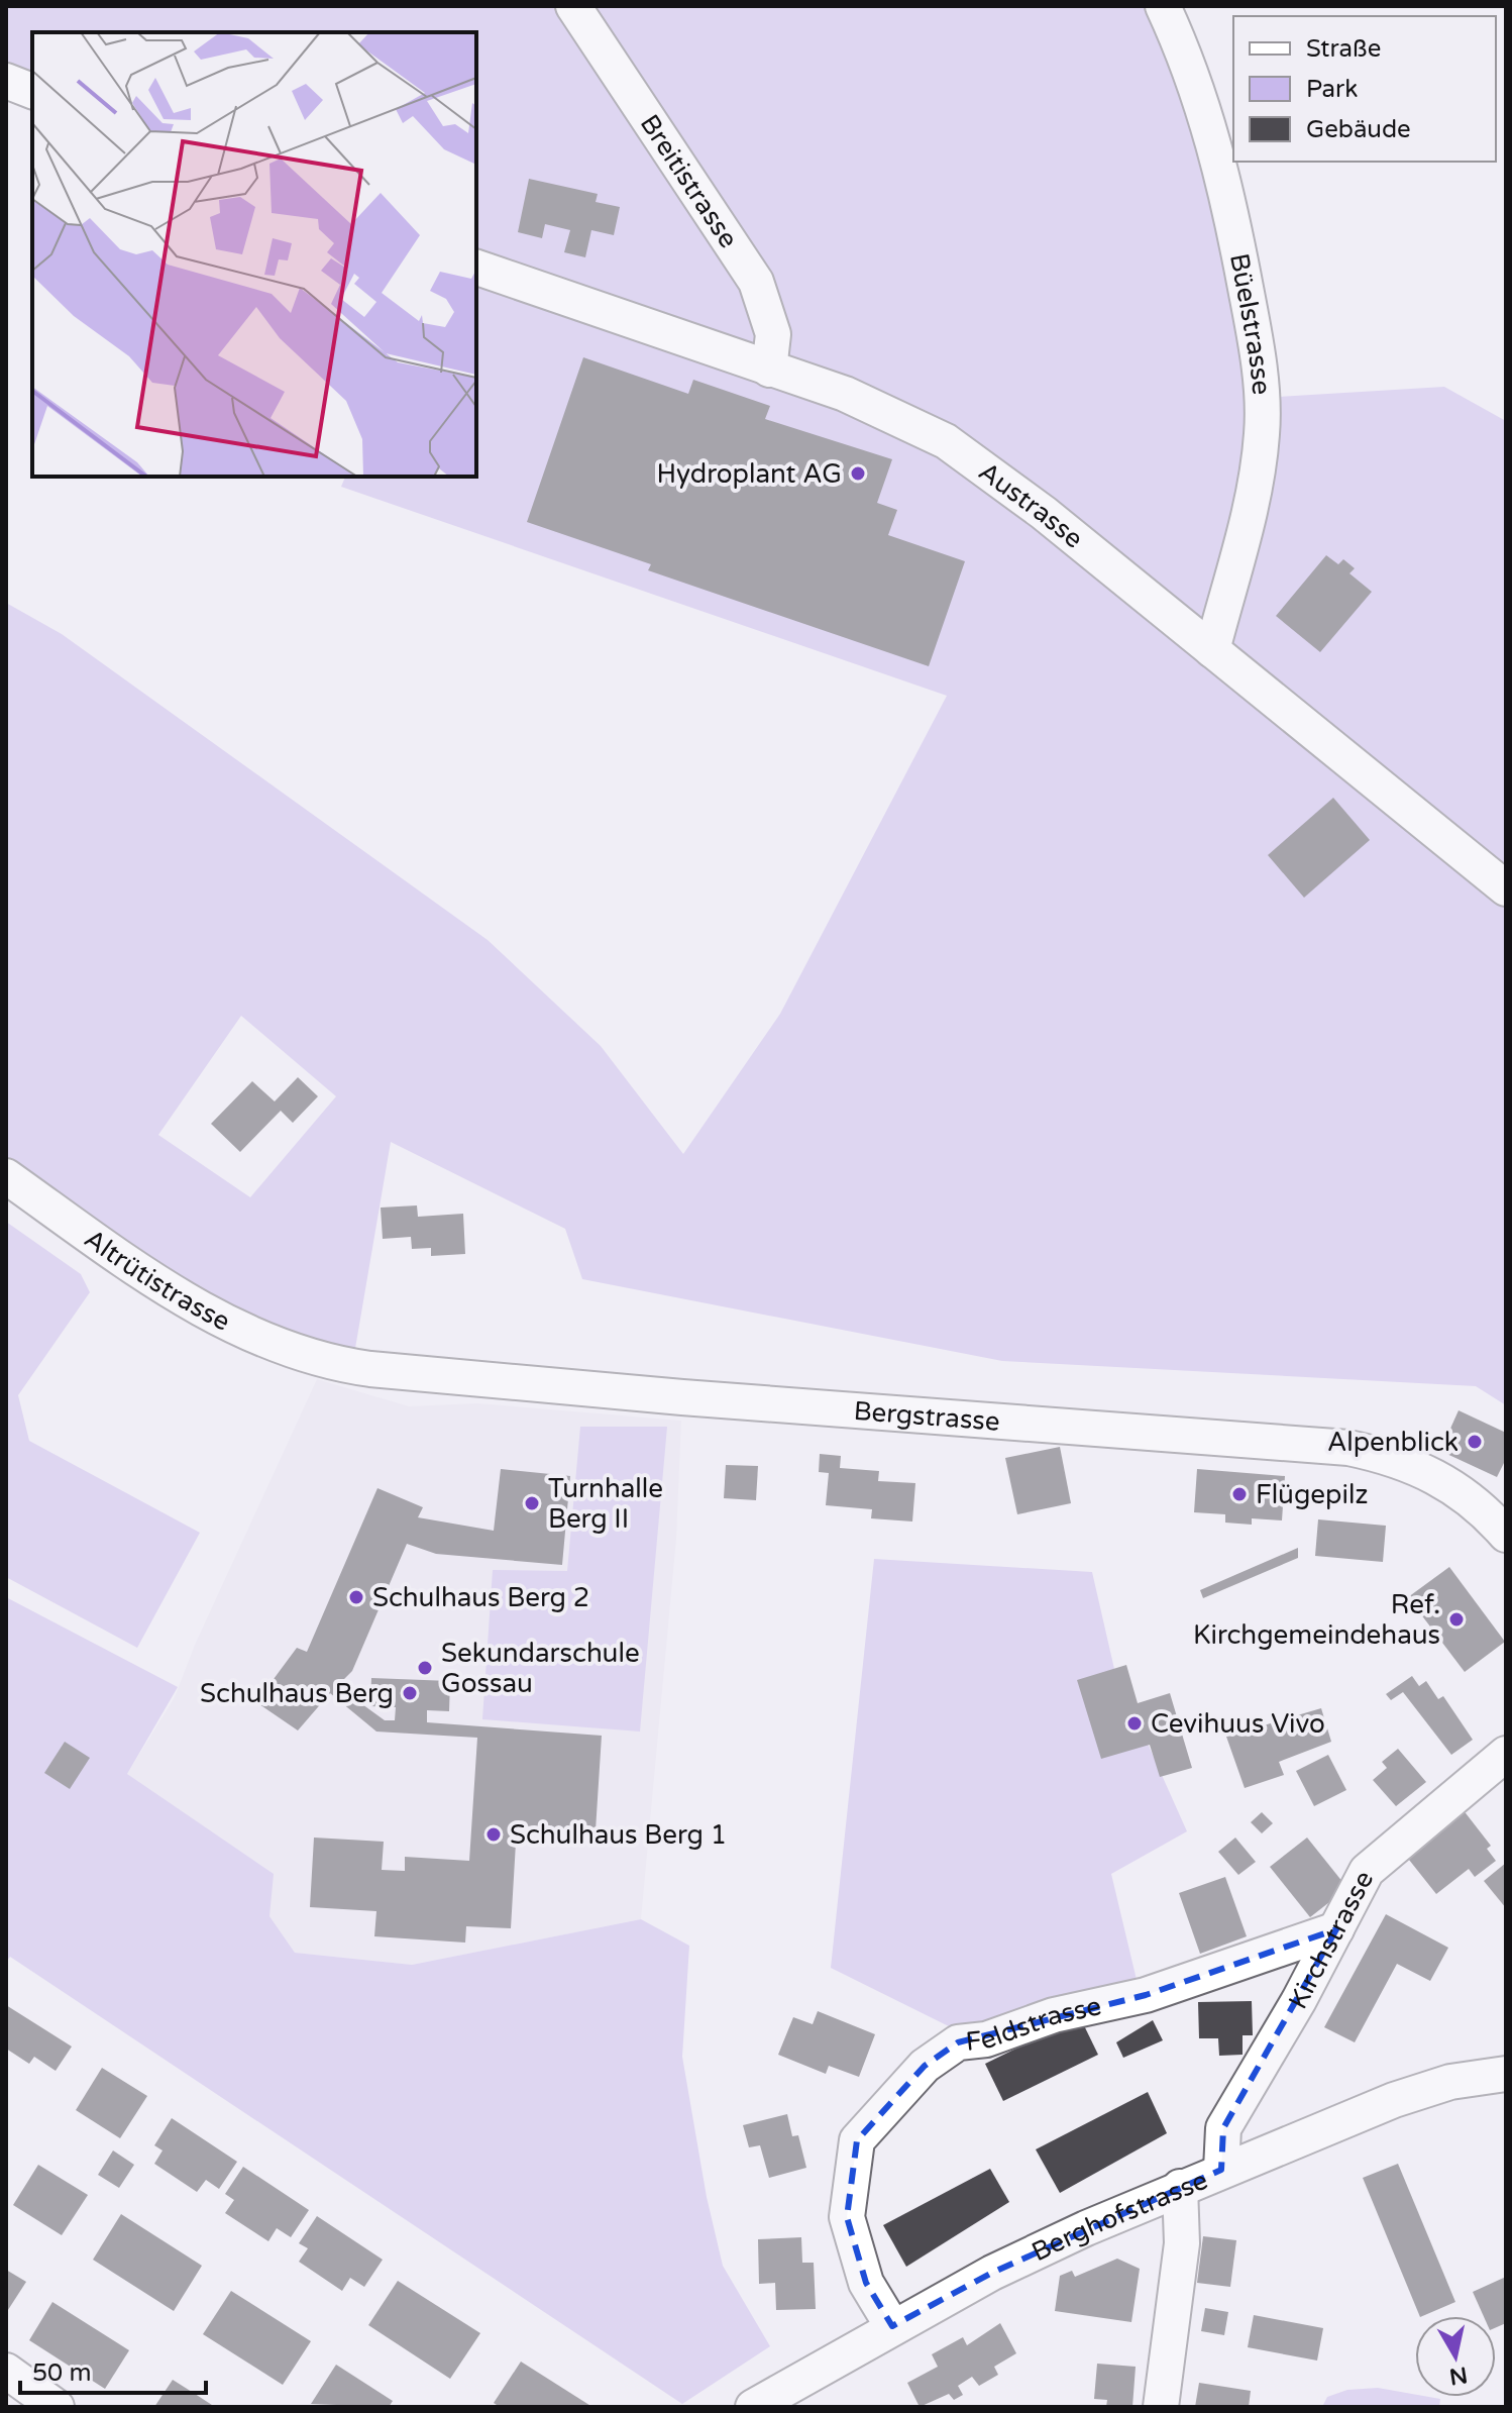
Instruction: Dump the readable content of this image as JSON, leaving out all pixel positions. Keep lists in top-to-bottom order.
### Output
{
  "streets": {
    "street": [
      "Breitistrasse",
      "Büelstrasse",
      "Austrasse",
      "Altrütistrasse",
      "Bergstrasse",
      "Kirchstrasse",
      "Feldstrasse",
      "Berghofstrasse"
    ]
  },
  "crossings": [
    ["Breitistrasse", "Austrasse"],
    ["Büelstrasse", "Austrasse"],
    ["Altrütistrasse", "Bergstrasse"],
    ["Kirchstrasse", "Feldstrasse"],
    ["Kirchstrasse", "Berghofstrasse"],
    ["Feldstrasse", "Berghofstrasse"]
  ],
  "places": [
    "Hydroplant AG",
    "Alpenblick",
    "Flügepilz",
    "Turnhalle Berg II",
    "Schulhaus Berg 2",
    "Ref. Kirchgemeindehaus",
    "Sekundarschule Gossau",
    "Schulhaus Berg",
    "Cevihuus Vivo",
    "Schulhaus Berg 1"
  ],
  "legend": ["Straße", "Park", "Gebäude"],
  "scale_bar": "50 m",
  "north": "bottom"
}
